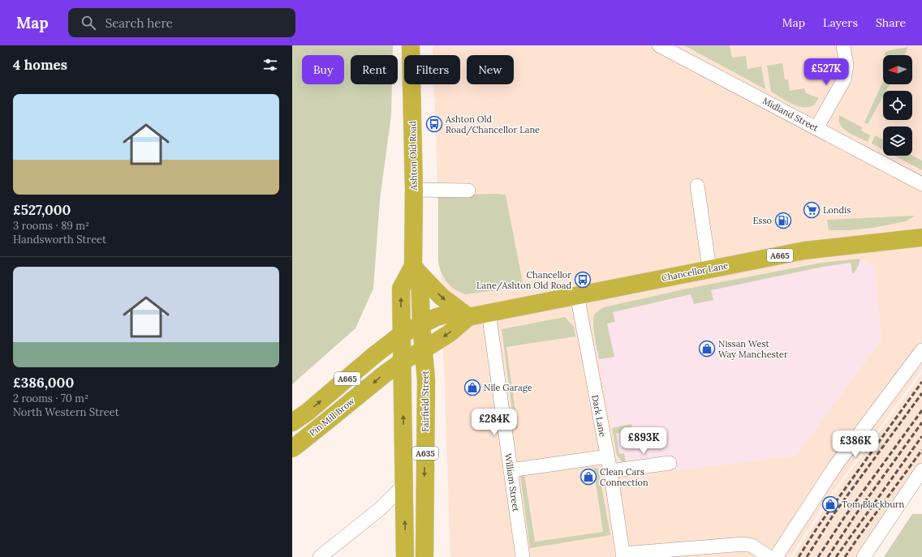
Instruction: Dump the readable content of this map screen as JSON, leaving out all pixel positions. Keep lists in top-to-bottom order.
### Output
{
  "streets": {
    "highway": [
      "Ashton Old Road",
      "A665",
      "Chancellor Lane",
      "Fairfield Street",
      "Pin Mill Brow",
      "A635"
    ],
    "street": ["Midland Street", "Dark Lane", "William Street"]
  },
  "crossings": [
    ["Ashton Old Road", "A665"],
    ["Ashton Old Road", "Chancellor Lane"],
    ["Ashton Old Road", "Fairfield Street"],
    ["Ashton Old Road", "A635"],
    ["A665", "Chancellor Lane"],
    ["A665", "Fairfield Street"],
    ["A665", "A635"],
    ["Chancellor Lane", "Fairfield Street"],
    ["Chancellor Lane", "Dark Lane"],
    ["Chancellor Lane", "Pin Mill Brow"],
    ["Chancellor Lane", "A635"],
    ["Chancellor Lane", "William Street"],
    ["Pin Mill Brow", "A635"]
  ],
  "places": {
    "bus stop": ["Ashton Old Road/Chancellor Lane", "Chancellor Lane/Ashton Old Road"],
    "supermarket": ["Londis"],
    "fuel station": ["Esso"],
    "shop": [
      "Nissan West Way Manchester",
      "Nile Garage",
      "Clean Cars Connection",
      "Tom Blackburn"
    ]
  },
  "north": "left",
  "page": {
    "header": "Map",
    "search": "Search here",
    "nav": ["Map", "Layers", "Share"],
    "heading": "4 homes",
    "chip": [
      "Buy",
      "Rent",
      "Filters",
      "New"
    ],
    "price": [
      "£527K",
      "£284K",
      "£893K",
      "£386K"
    ],
    "list": [
      {
        "name": "£527,000",
        "note": "3 rooms · 89 m² · Handsworth Street"
      },
      {
        "name": "£386,000",
        "note": "2 rooms · 70 m² · North Western Street"
      }
    ]
  }
}
